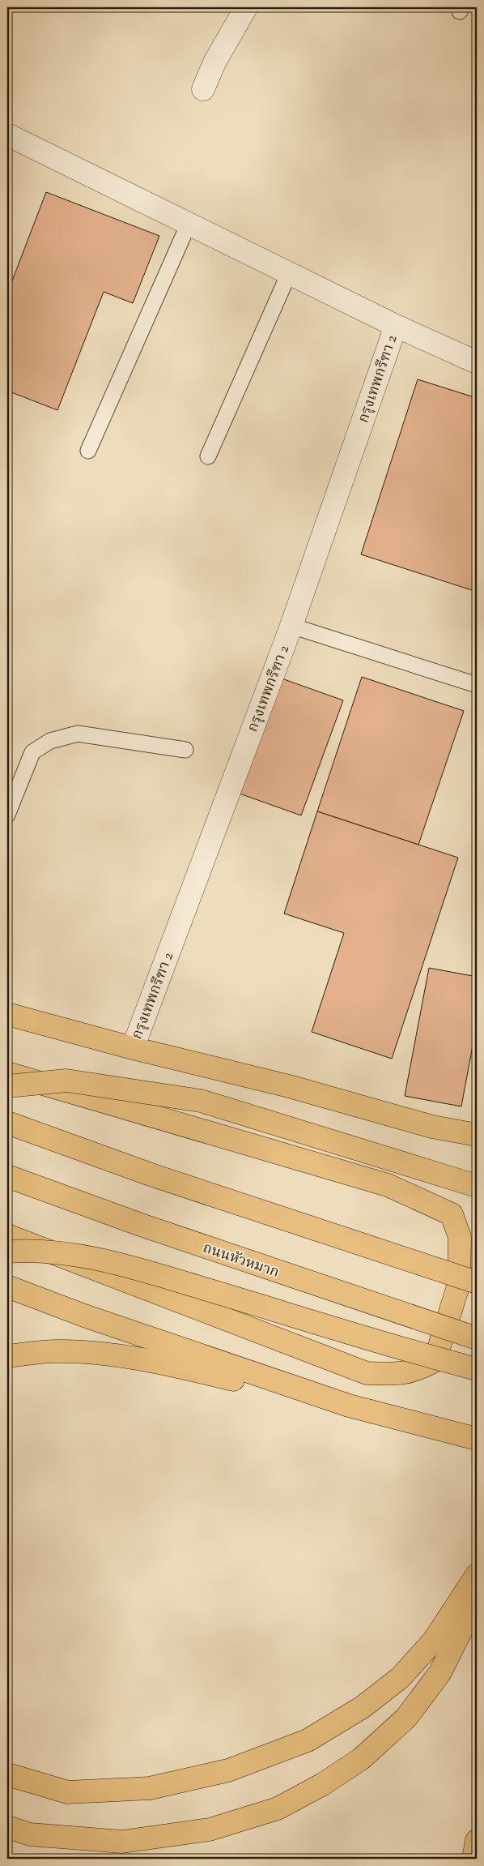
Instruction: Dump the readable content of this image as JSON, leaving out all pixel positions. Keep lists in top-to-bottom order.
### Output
{
  "streets": {
    "main road": ["ถนนหัวหมาก"],
    "street": ["กรุงเทพกรีฑา 2"]
  }
}
